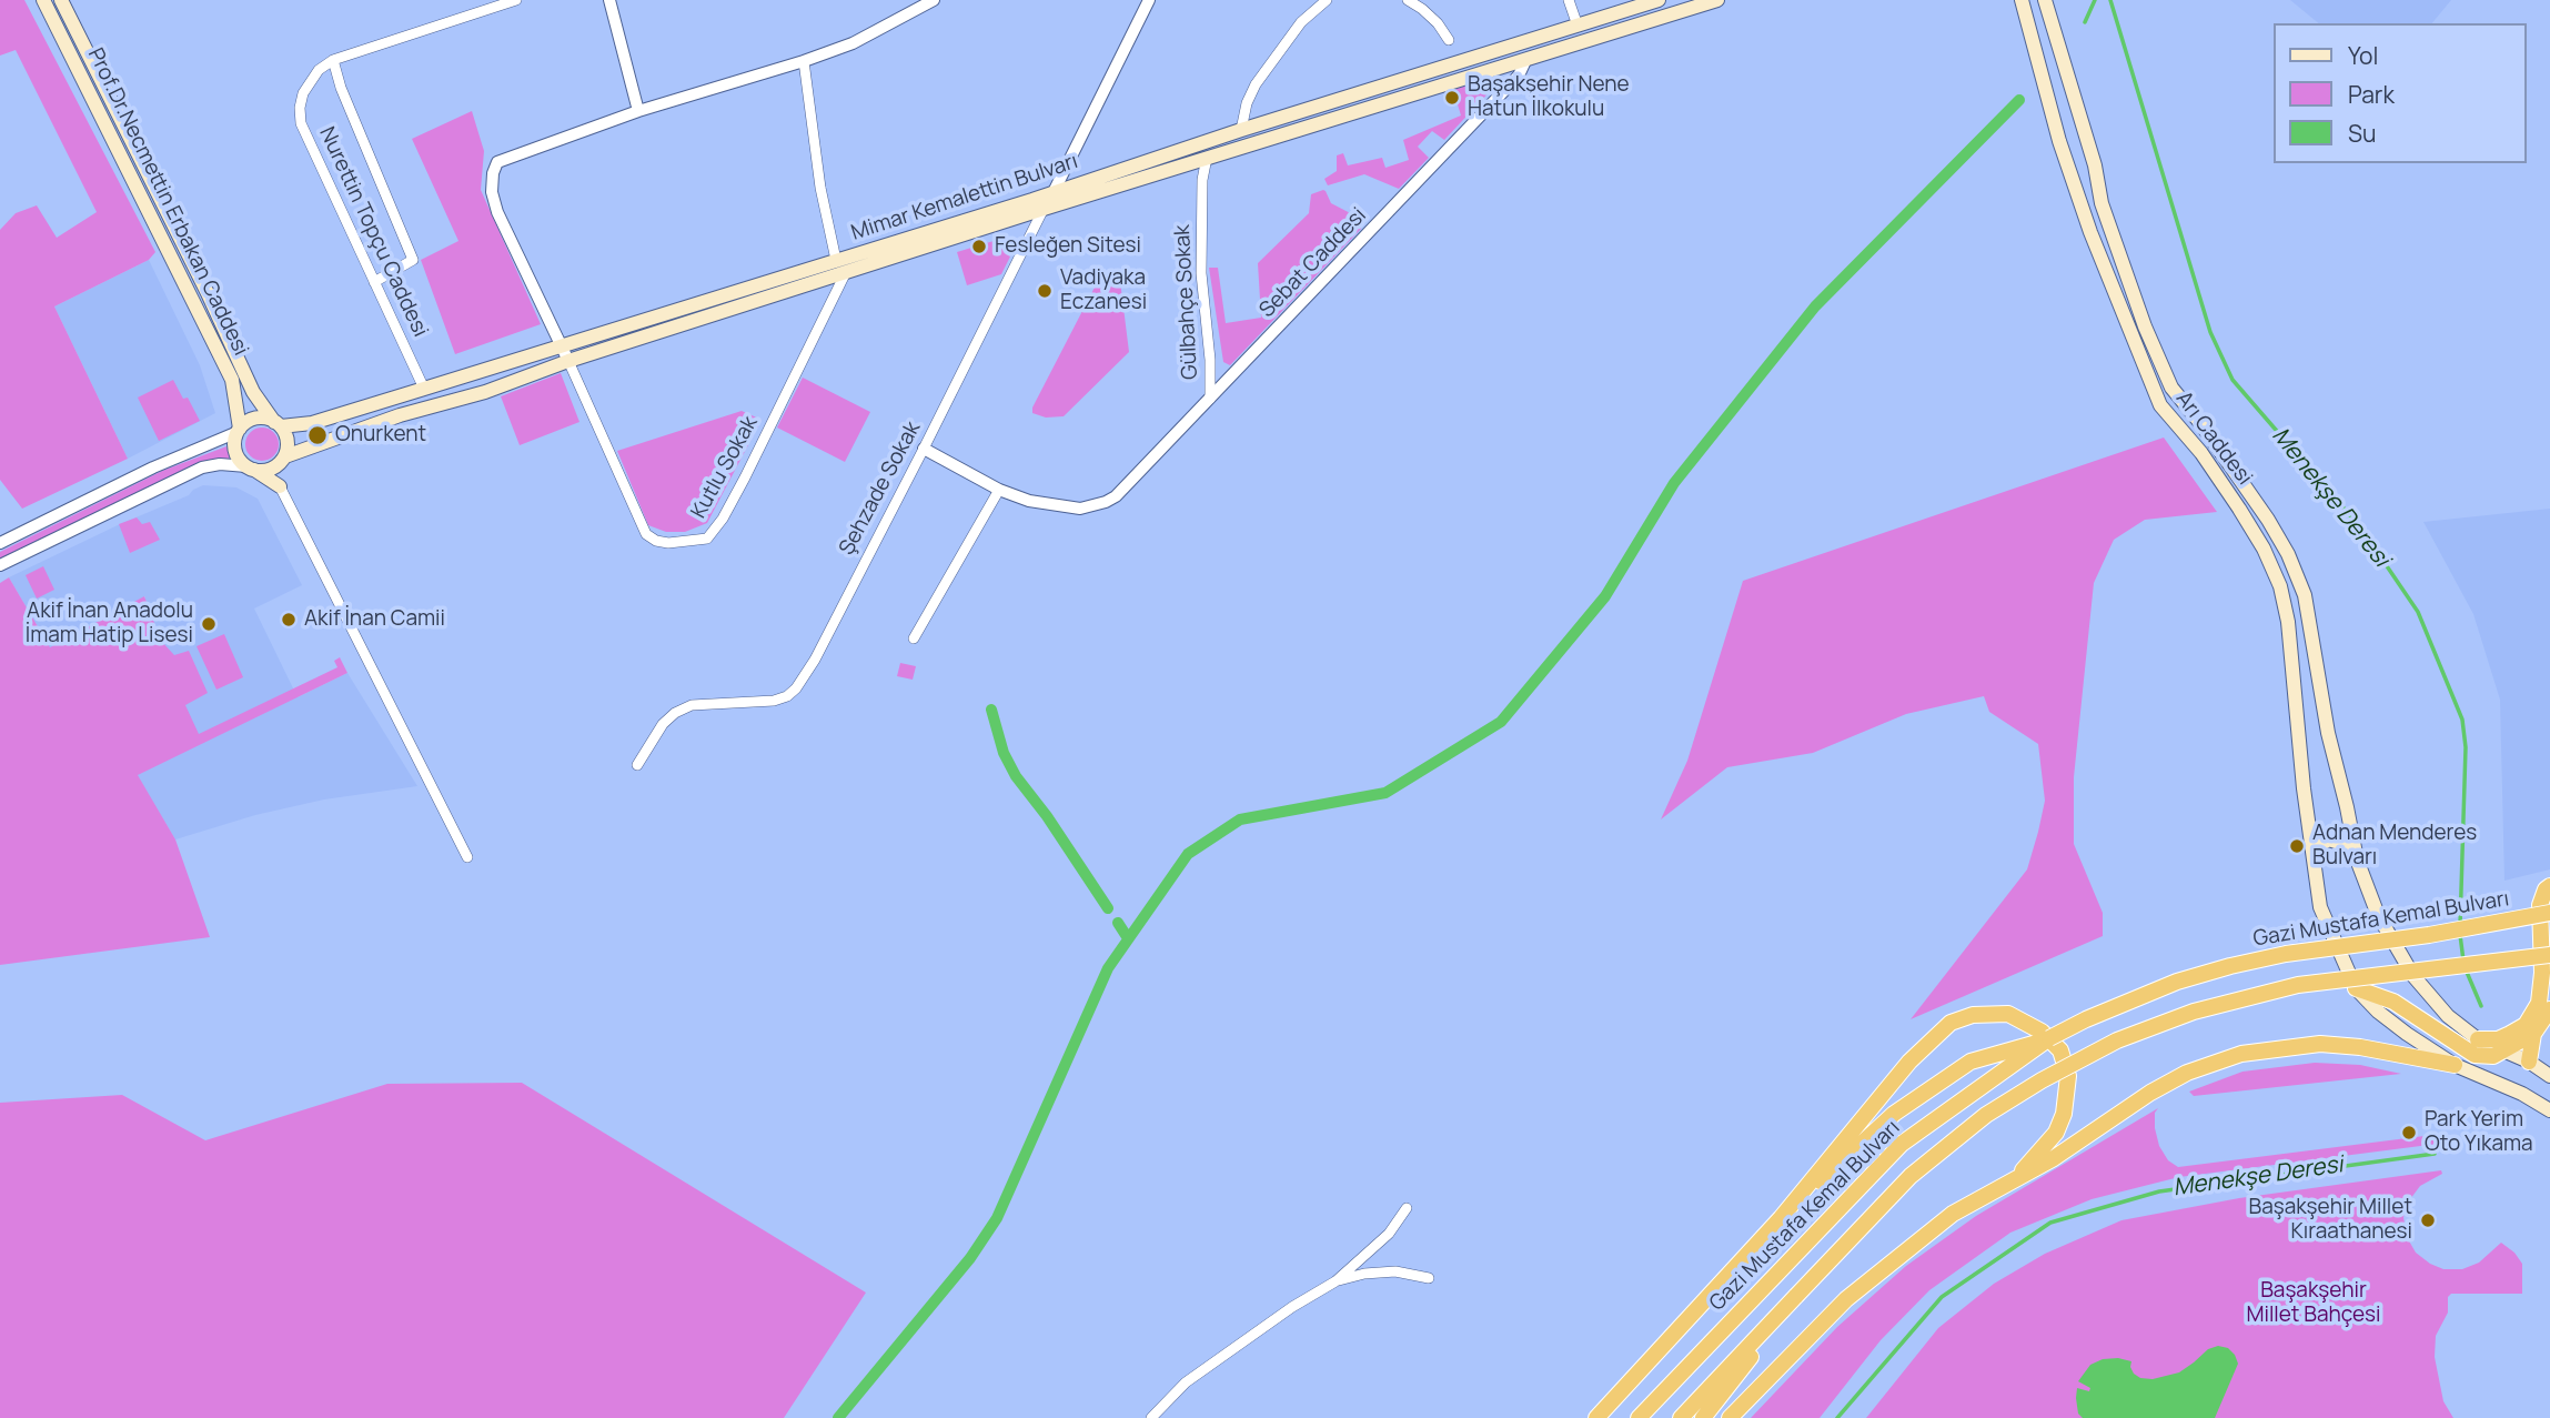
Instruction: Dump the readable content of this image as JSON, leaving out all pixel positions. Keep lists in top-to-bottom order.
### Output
{
  "streets": {
    "highway": ["Gazi Mustafa Kemal Bulvarı"],
    "main road": ["Mimar Kemalettin Bulvarı", "Prof.Dr.Necmettin Erbakan Caddesi", "Arı Caddesi"],
    "street": [
      "Nurettin Topçu Caddesi",
      "Sebat Caddesi",
      "Gülbahçe Sokak",
      "Kutlu Sokak",
      "Şehzade Sokak"
    ]
  },
  "crossings": [
    ["Mimar Kemalettin Bulvarı", "Prof.Dr.Necmettin Erbakan Caddesi"],
    ["Mimar Kemalettin Bulvarı", "Nurettin Topçu Caddesi"],
    ["Sebat Caddesi", "Gülbahçe Sokak"],
    ["Sebat Caddesi", "Şehzade Sokak"]
  ],
  "water": ["Menekşe Deresi"],
  "parks": ["Başakşehir Millet Bahçesi"],
  "places": [
    "Başakşehir Nene Hatun İlkokulu",
    "Fesleğen Sitesi",
    "Vadiyaka Eczanesi",
    "Onurkent",
    "Akif İnan Camii",
    "Akif İnan Anadolu İmam Hatip Lisesi",
    "Adnan Menderes Bulvarı",
    "Park Yerim Oto Yıkama",
    "Başakşehir Millet Kıraathanesi"
  ],
  "legend": ["Yol", "Park", "Su"]
}
